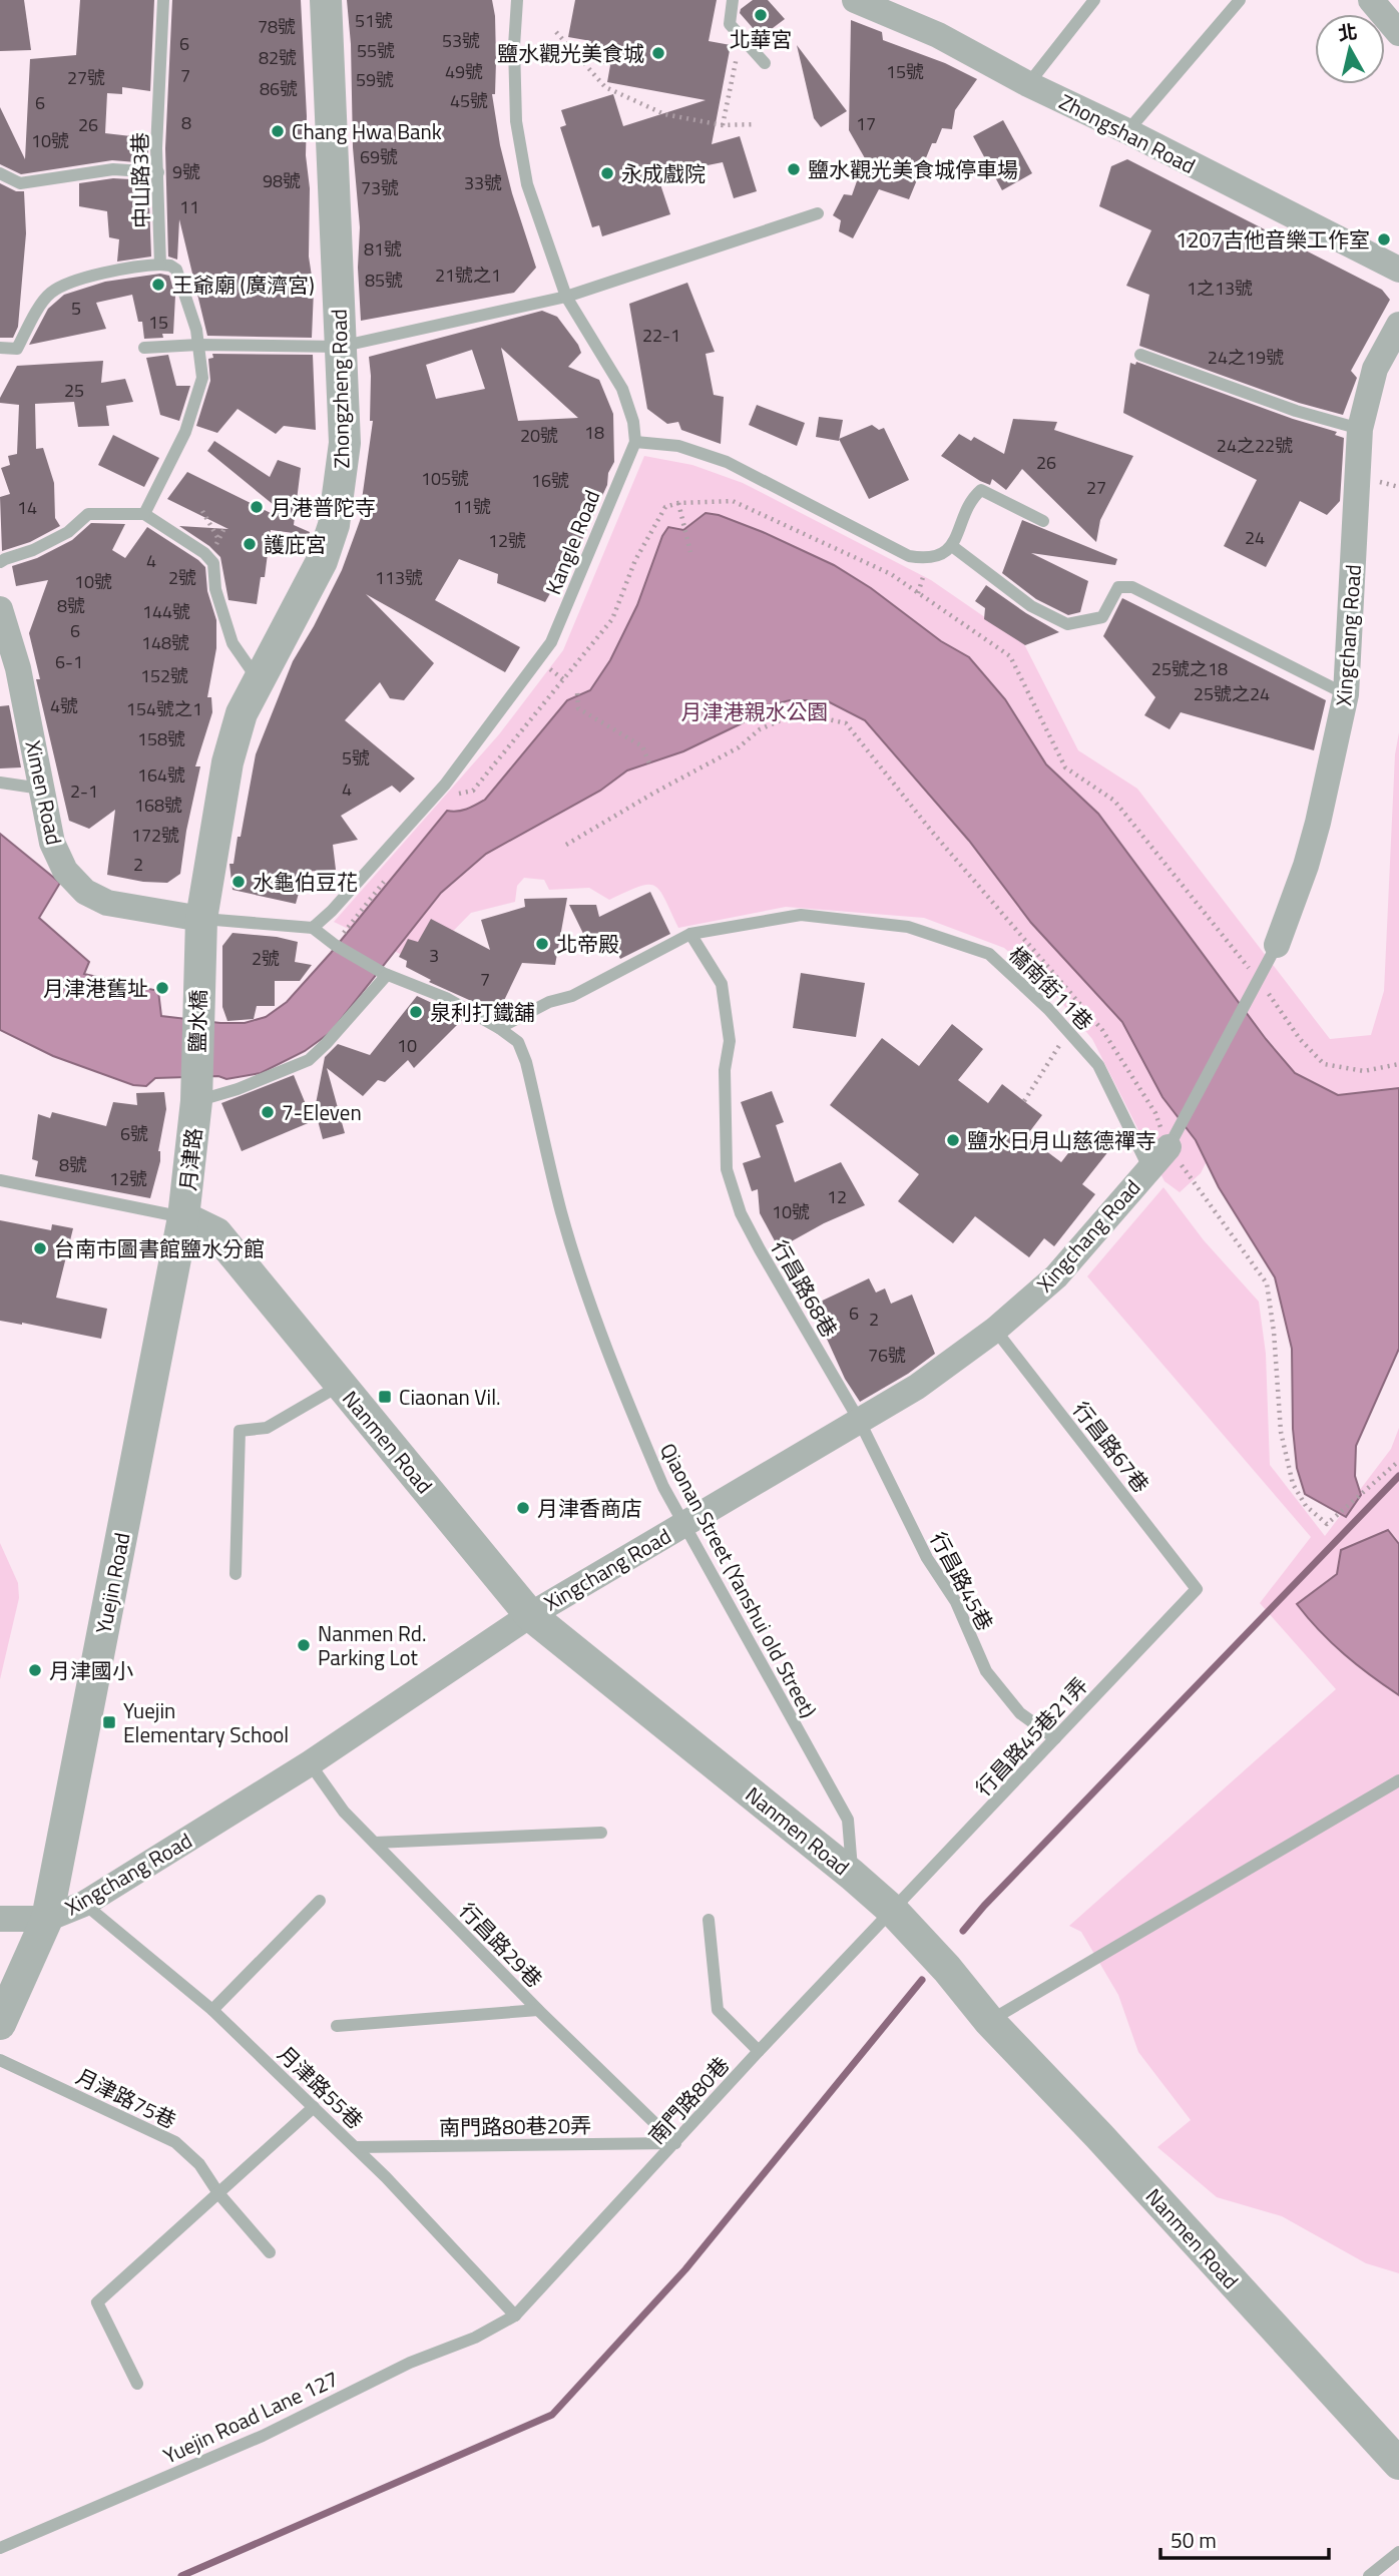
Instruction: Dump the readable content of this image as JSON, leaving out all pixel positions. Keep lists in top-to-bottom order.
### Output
{
  "streets": {
    "street": [
      "Zhongshan Road",
      "Zhongzheng Road",
      "Xingchang Road",
      "Ximen Road",
      "鹽水橋",
      "月津路",
      "Nanmen Road",
      "Yuejin Road"
    ],
    "lane": [
      "中山路3巷",
      "Kangle Road",
      "橋南街11巷",
      "行昌路68巷",
      "行昌路67巷",
      "Qiaonan Street (Yanshui old Street)",
      "行昌路45巷",
      "行昌路45巷21弄",
      "行昌路29巷",
      "月津路55巷",
      "月津路75巷",
      "南門路80巷",
      "南門路80巷20弄",
      "Yuejin Road Lane 127"
    ]
  },
  "crossings": [
    ["Zhongzheng Road", "Ximen Road"],
    ["Zhongzheng Road", "鹽水橋"],
    ["Kangle Road", "Qiaonan Street (Yanshui old Street)"],
    ["Xingchang Road", "橋南街11巷"],
    ["Xingchang Road", "行昌路68巷"],
    ["Xingchang Road", "Nanmen Road"],
    ["Xingchang Road", "行昌路67巷"],
    ["Xingchang Road", "Qiaonan Street (Yanshui old Street)"],
    ["Xingchang Road", "行昌路45巷"],
    ["Xingchang Road", "Yuejin Road"],
    ["Xingchang Road", "行昌路29巷"],
    ["Xingchang Road", "月津路55巷"],
    ["Ximen Road", "鹽水橋"],
    ["橋南街11巷", "行昌路68巷"],
    ["橋南街11巷", "Qiaonan Street (Yanshui old Street)"],
    ["鹽水橋", "月津路"],
    ["月津路", "Nanmen Road"],
    ["月津路", "Yuejin Road"],
    ["行昌路68巷", "行昌路45巷"],
    ["Nanmen Road", "Qiaonan Street (Yanshui old Street)"],
    ["Nanmen Road", "Yuejin Road"],
    ["Nanmen Road", "行昌路45巷21弄"],
    ["Nanmen Road", "南門路80巷"],
    ["行昌路67巷", "行昌路45巷21弄"],
    ["行昌路45巷", "行昌路45巷21弄"],
    ["行昌路45巷21弄", "南門路80巷"],
    ["行昌路29巷", "南門路80巷"],
    ["行昌路29巷", "南門路80巷20弄"],
    ["月津路55巷", "南門路80巷"],
    ["月津路55巷", "南門路80巷20弄"],
    ["月津路55巷", "Yuejin Road Lane 127"],
    ["南門路80巷", "南門路80巷20弄"],
    ["南門路80巷", "Yuejin Road Lane 127"]
  ],
  "parks": ["月津港親水公園"],
  "places": {
    "other": [
      "北華宮",
      "鹽水觀光美食城",
      "Chang Hwa Bank",
      "鹽水觀光美食城停車場",
      "永成戲院",
      "1207吉他音樂工作室",
      "王爺廟 (廣濟宮)",
      "月港普陀寺",
      "護庇宮",
      "水龜伯豆花",
      "北帝殿",
      "月津港舊址",
      "泉利打鐵舖",
      "7-Eleven",
      "鹽水日月山慈德禪寺",
      "台南市圖書館鹽水分館",
      "月津香商店",
      "Nanmen Rd. Parking Lot",
      "月津國小"
    ],
    "transit": ["Ciaonan Vil.", "Yuejin Elementary School"]
  },
  "house_numbers": [
    "51號",
    "78號",
    "53號",
    "6",
    "55號",
    "82號",
    "49號",
    "15號",
    "7",
    "27號",
    "59號",
    "86號",
    "45號",
    "6",
    "8",
    "17",
    "26",
    "10號",
    "69號",
    "9號",
    "98號",
    "33號",
    "73號",
    "11",
    "81號",
    "21號之1",
    "85號",
    "1之13號",
    "5",
    "15",
    "22-1",
    "24之19號",
    "25",
    "18",
    "20號",
    "24之22號",
    "26",
    "105號",
    "16號",
    "27",
    "11號",
    "14",
    "24",
    "12號",
    "4",
    "2號",
    "113號",
    "10號",
    "8號",
    "144號",
    "6",
    "148號",
    "6-1",
    "25號之18",
    "152號",
    "25號之24",
    "4號",
    "154號之1",
    "158號",
    "5號",
    "164號",
    "4",
    "2-1",
    "168號",
    "172號",
    "2",
    "3",
    "2號",
    "7",
    "10",
    "6號",
    "8號",
    "12號",
    "12",
    "10號",
    "6",
    "2",
    "76號"
  ],
  "scale_bar": "50 m",
  "north": "top"
}
